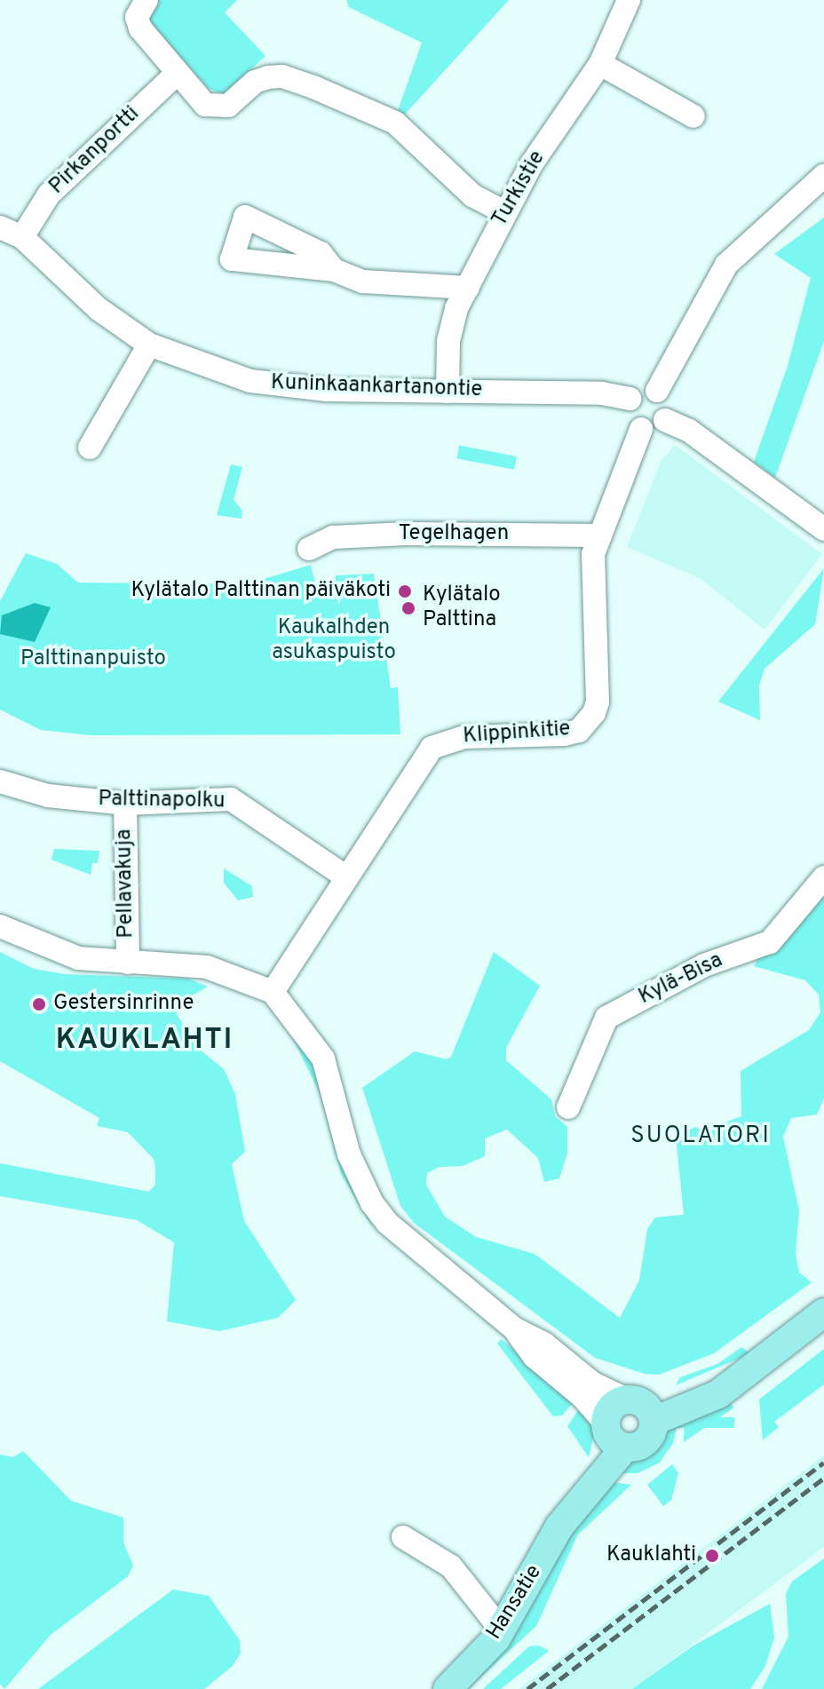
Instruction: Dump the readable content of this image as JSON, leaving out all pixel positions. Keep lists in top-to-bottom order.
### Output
{
  "streets": {
    "main road": ["Hansatie"],
    "street": [
      "Pirkanportti",
      "Turkistie",
      "Kuninkaankartanontie",
      "Tegelhagen",
      "Klippinkitie",
      "Palttinapolku",
      "Pellavakuja",
      "Kylä-Bisa"
    ]
  },
  "crossings": [
    ["Pirkanportti", "Kuninkaankartanontie"],
    ["Turkistie", "Kuninkaankartanontie"],
    ["Kuninkaankartanontie", "Klippinkitie"],
    ["Tegelhagen", "Klippinkitie"],
    ["Klippinkitie", "Palttinapolku"],
    ["Palttinapolku", "Pellavakuja"]
  ],
  "districts": ["KAUKLAHTI", "SUOLATORI"],
  "parks": ["Kaukalhden asukaspuisto", "Palttinanpuisto"],
  "places": [
    "Kylätalo Palttinan päiväkoti",
    "Kylätalo Palttina",
    "Gestersinrinne",
    "Kauklahti"
  ]
}
